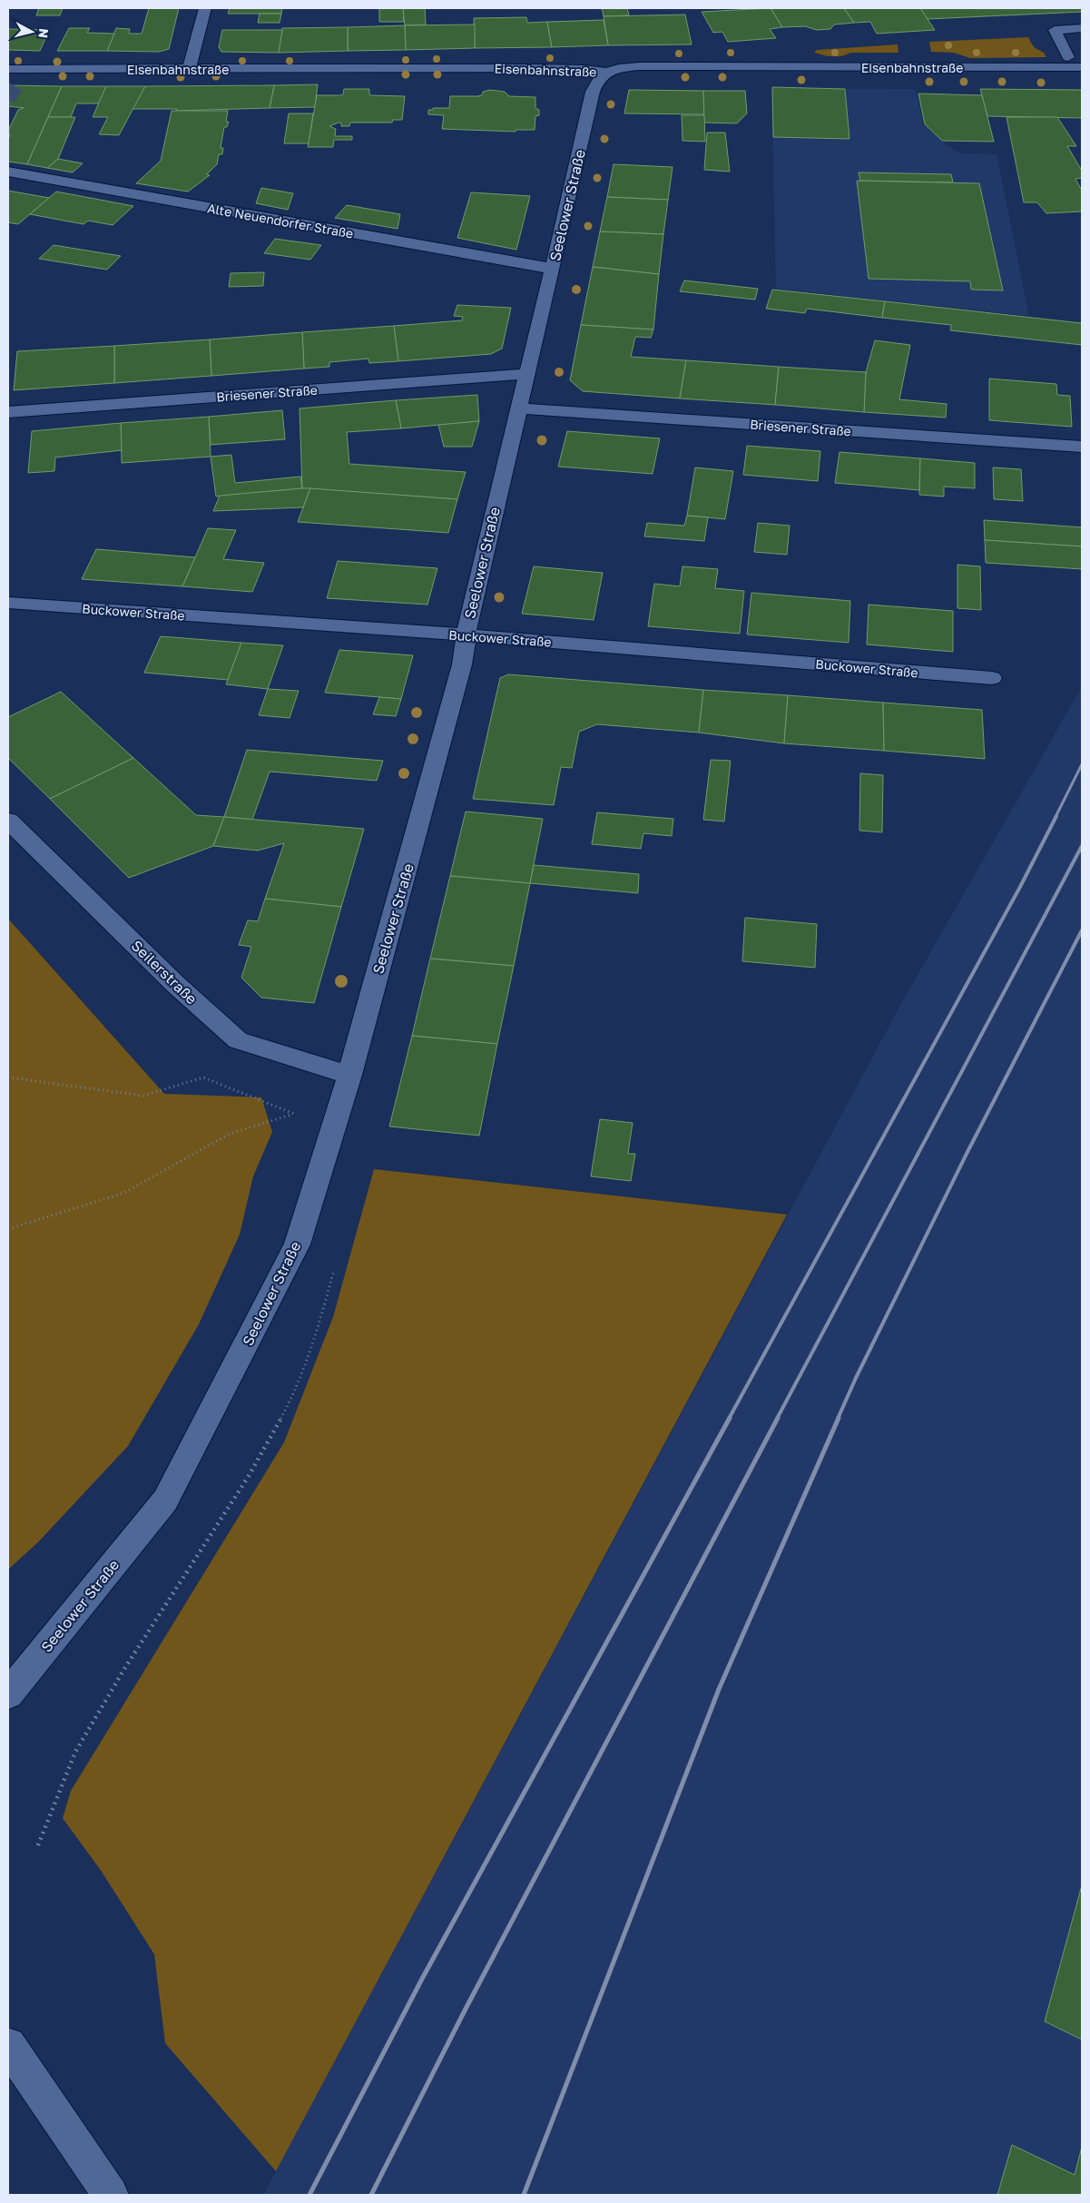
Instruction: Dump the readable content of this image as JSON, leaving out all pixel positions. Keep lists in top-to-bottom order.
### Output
{
  "streets": {
    "street": [
      "Eisenbahnstraße",
      "Seelower Straße",
      "Alte Neuendorfer Straße",
      "Briesener Straße",
      "Buckower Straße",
      "Seilerstraße"
    ]
  },
  "crossings": [
    ["Eisenbahnstraße", "Seelower Straße"],
    ["Seelower Straße", "Alte Neuendorfer Straße"],
    ["Seelower Straße", "Briesener Straße"],
    ["Seelower Straße", "Buckower Straße"],
    ["Seelower Straße", "Seilerstraße"]
  ],
  "north": "right"
}
